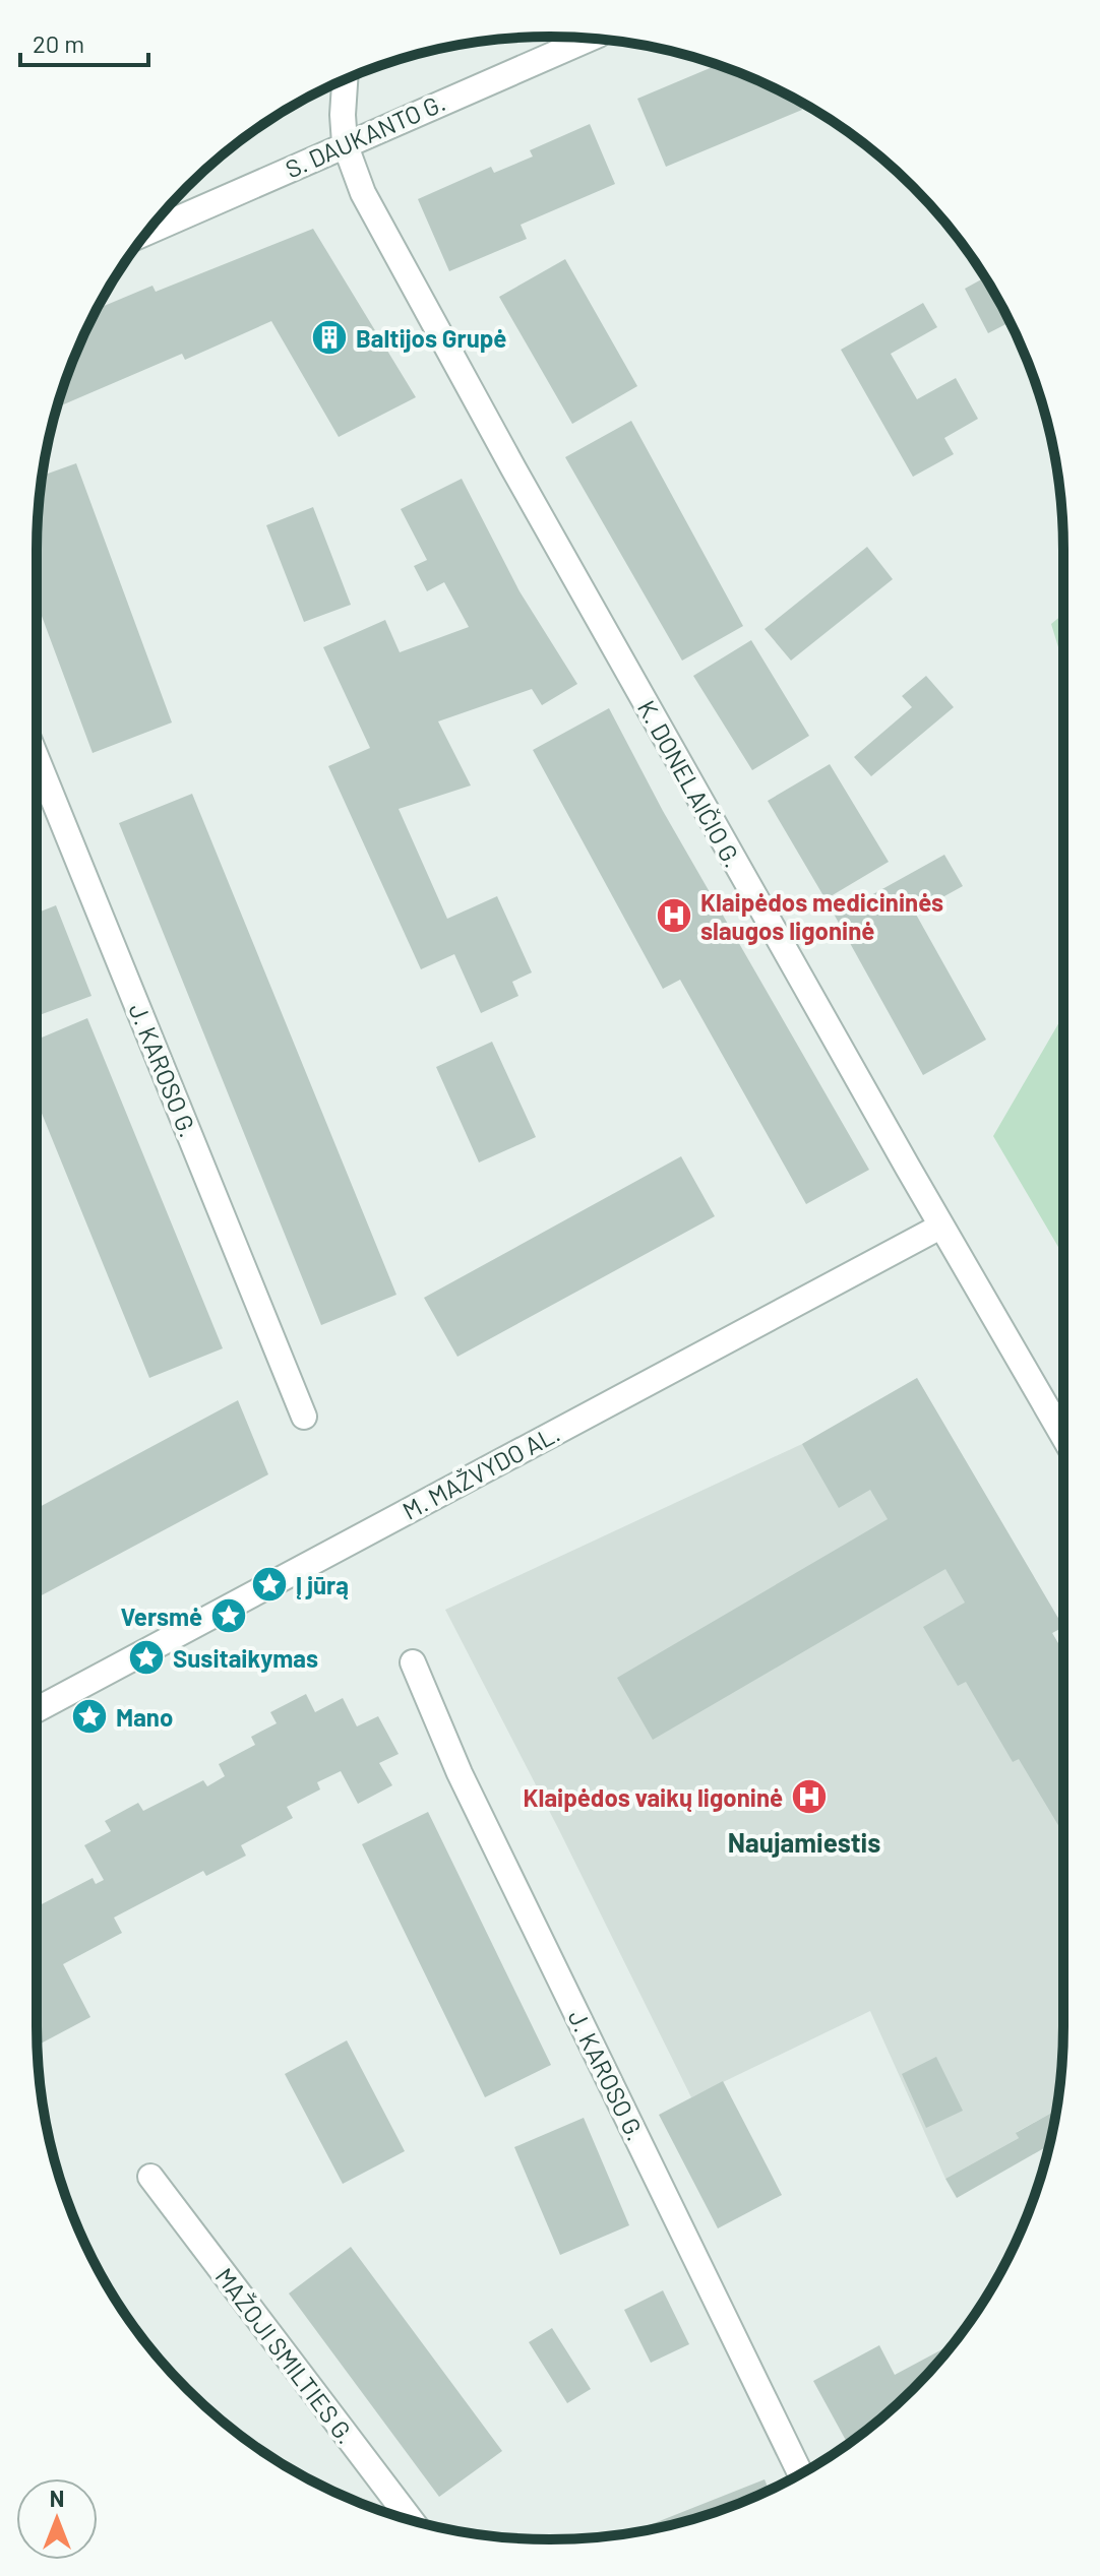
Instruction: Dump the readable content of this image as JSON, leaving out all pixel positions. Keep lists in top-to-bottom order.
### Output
{
  "streets": {
    "street": [
      "S. DAUKANTO G.",
      "K. DONELAIČIO G.",
      "J. KAROSO G.",
      "M. MAŽVYDO AL.",
      "MAŽOJI SMILTIES G."
    ]
  },
  "crossings": [
    ["S. DAUKANTO G.", "K. DONELAIČIO G."],
    ["K. DONELAIČIO G.", "M. MAŽVYDO AL."]
  ],
  "districts": ["Naujamiestis"],
  "places": {
    "building": ["Baltijos Grupė"],
    "hospital": ["Klaipėdos medicininės slaugos ligoninė", "Klaipėdos vaikų ligoninė"],
    "place": [
      "Į jūrą",
      "Versmė",
      "Susitaikymas",
      "Mano"
    ]
  },
  "scale_bar": "20 m",
  "north": "top"
}
